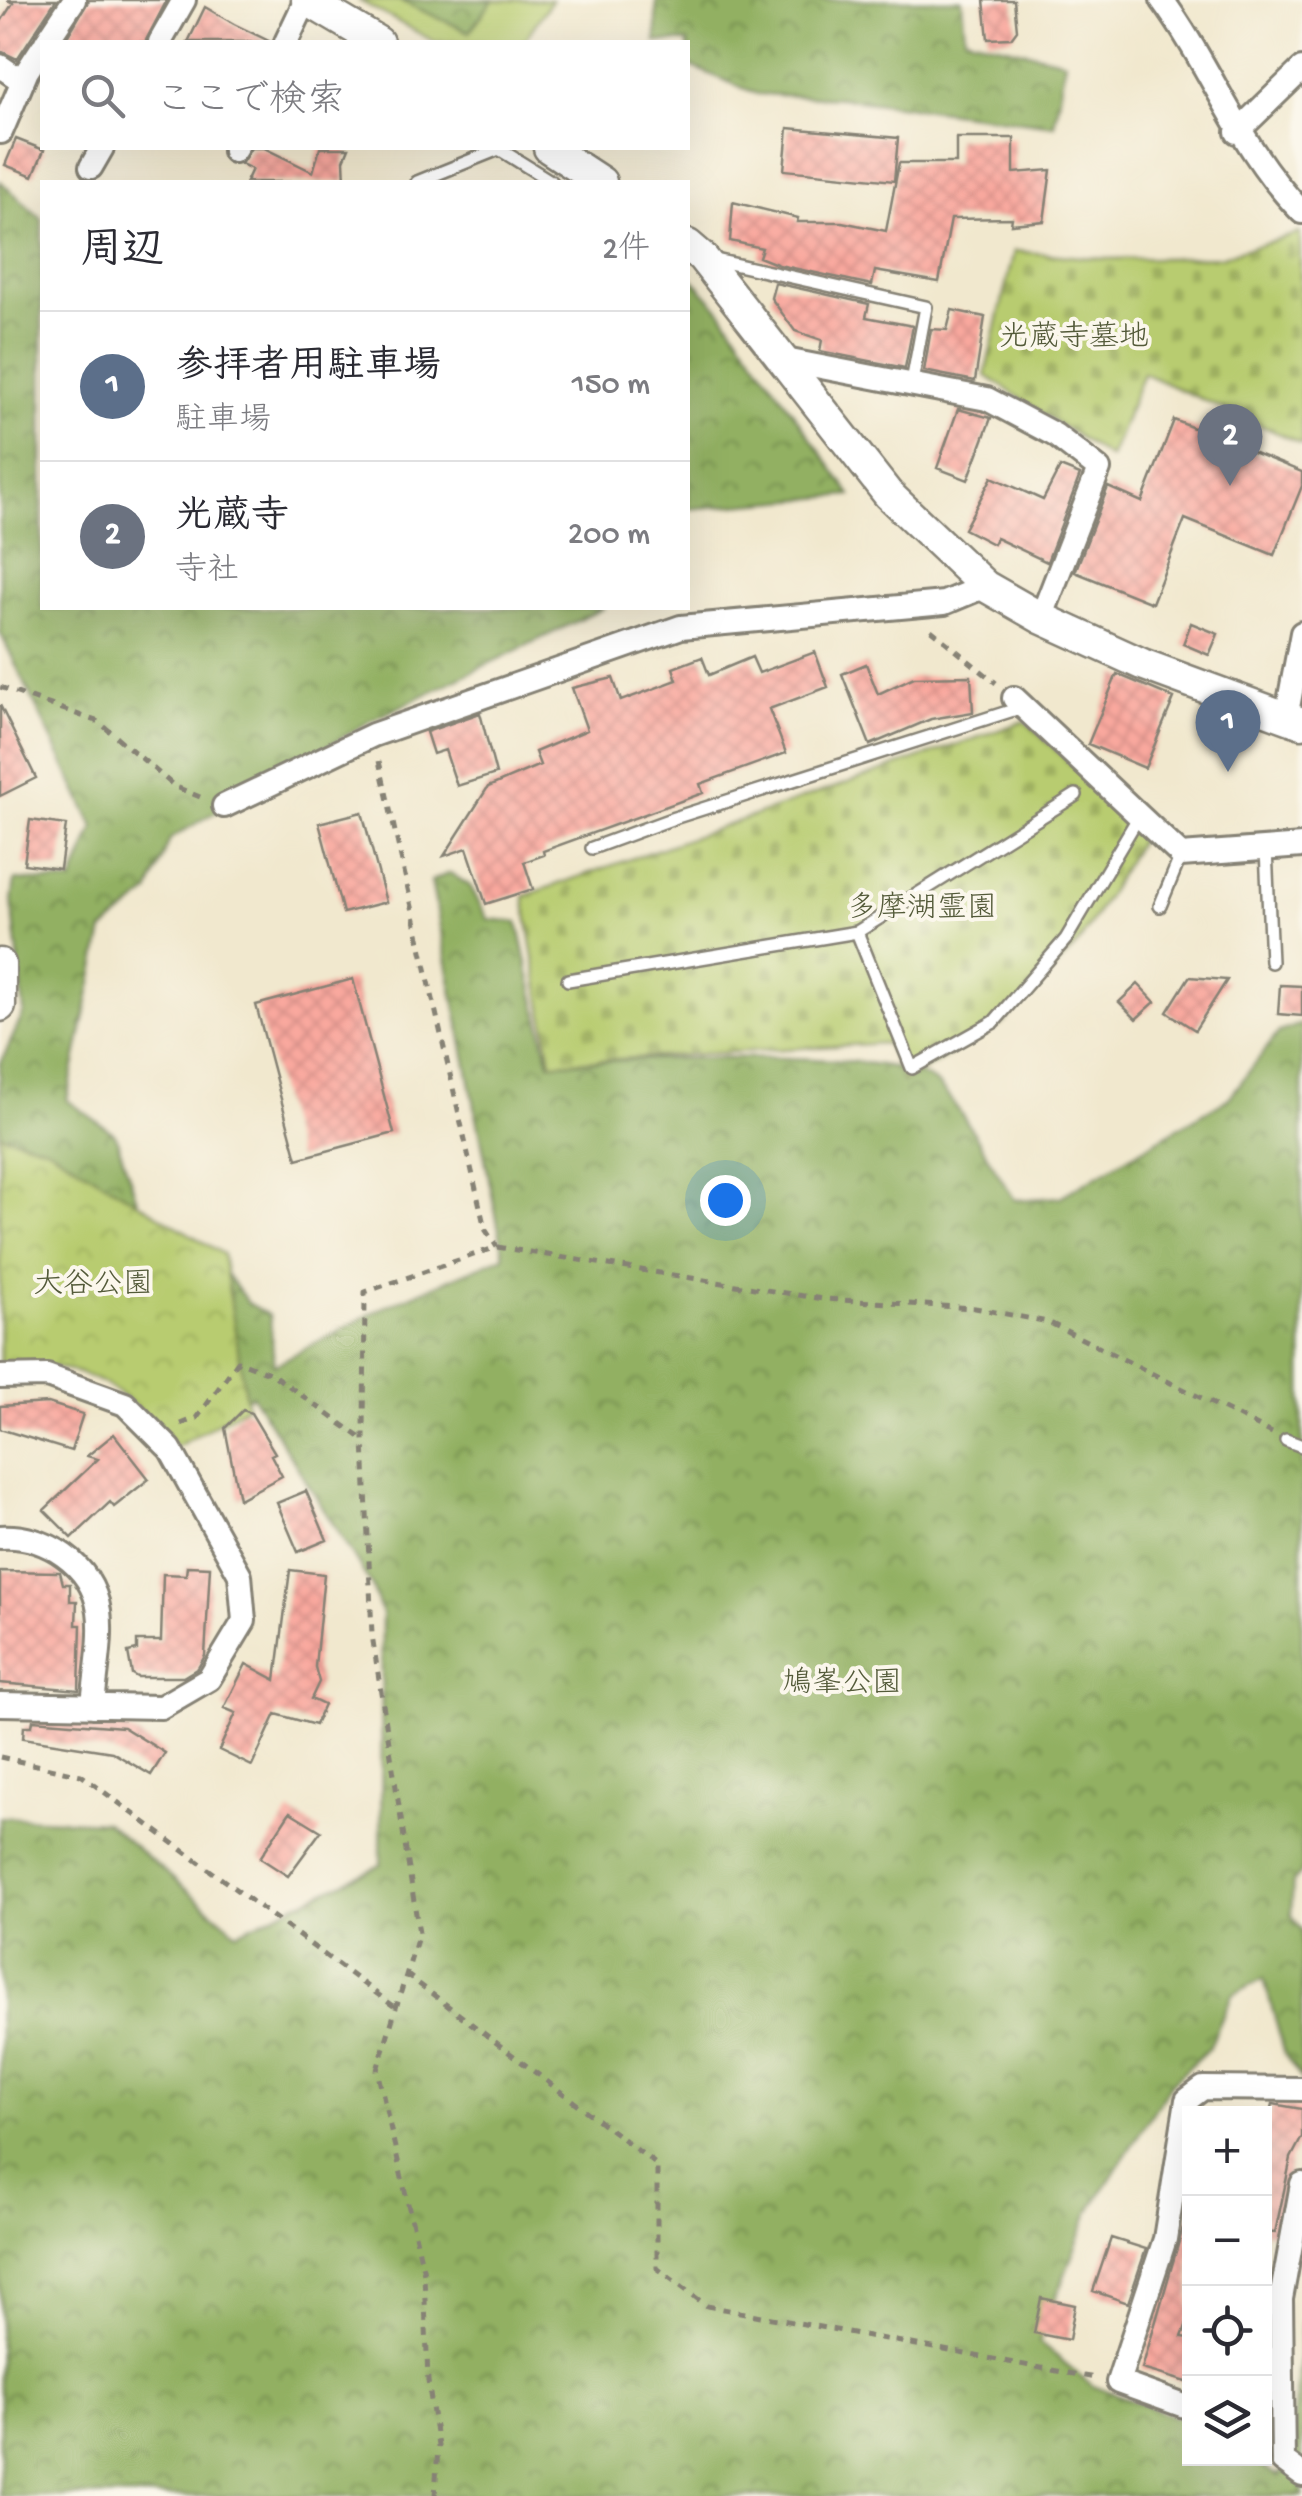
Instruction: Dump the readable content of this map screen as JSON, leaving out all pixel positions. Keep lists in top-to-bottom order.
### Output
{
  "parks": [
    "光蔵寺墓地",
    "多摩湖霊園",
    "大谷公園",
    "鳩峯公園"
  ],
  "page": {
    "search": "ここで検索",
    "heading": ["周辺", "2件"],
    "list": [
      {
        "mark": "1",
        "name": "参拝者用駐車場",
        "note": "駐車場",
        "value": "150 m"
      },
      {
        "mark": "2",
        "name": "光蔵寺",
        "note": "寺社",
        "value": "200 m"
      }
    ],
    "pins": ["2", "1"],
    "map_buttons": ["+", "−"]
  }
}
